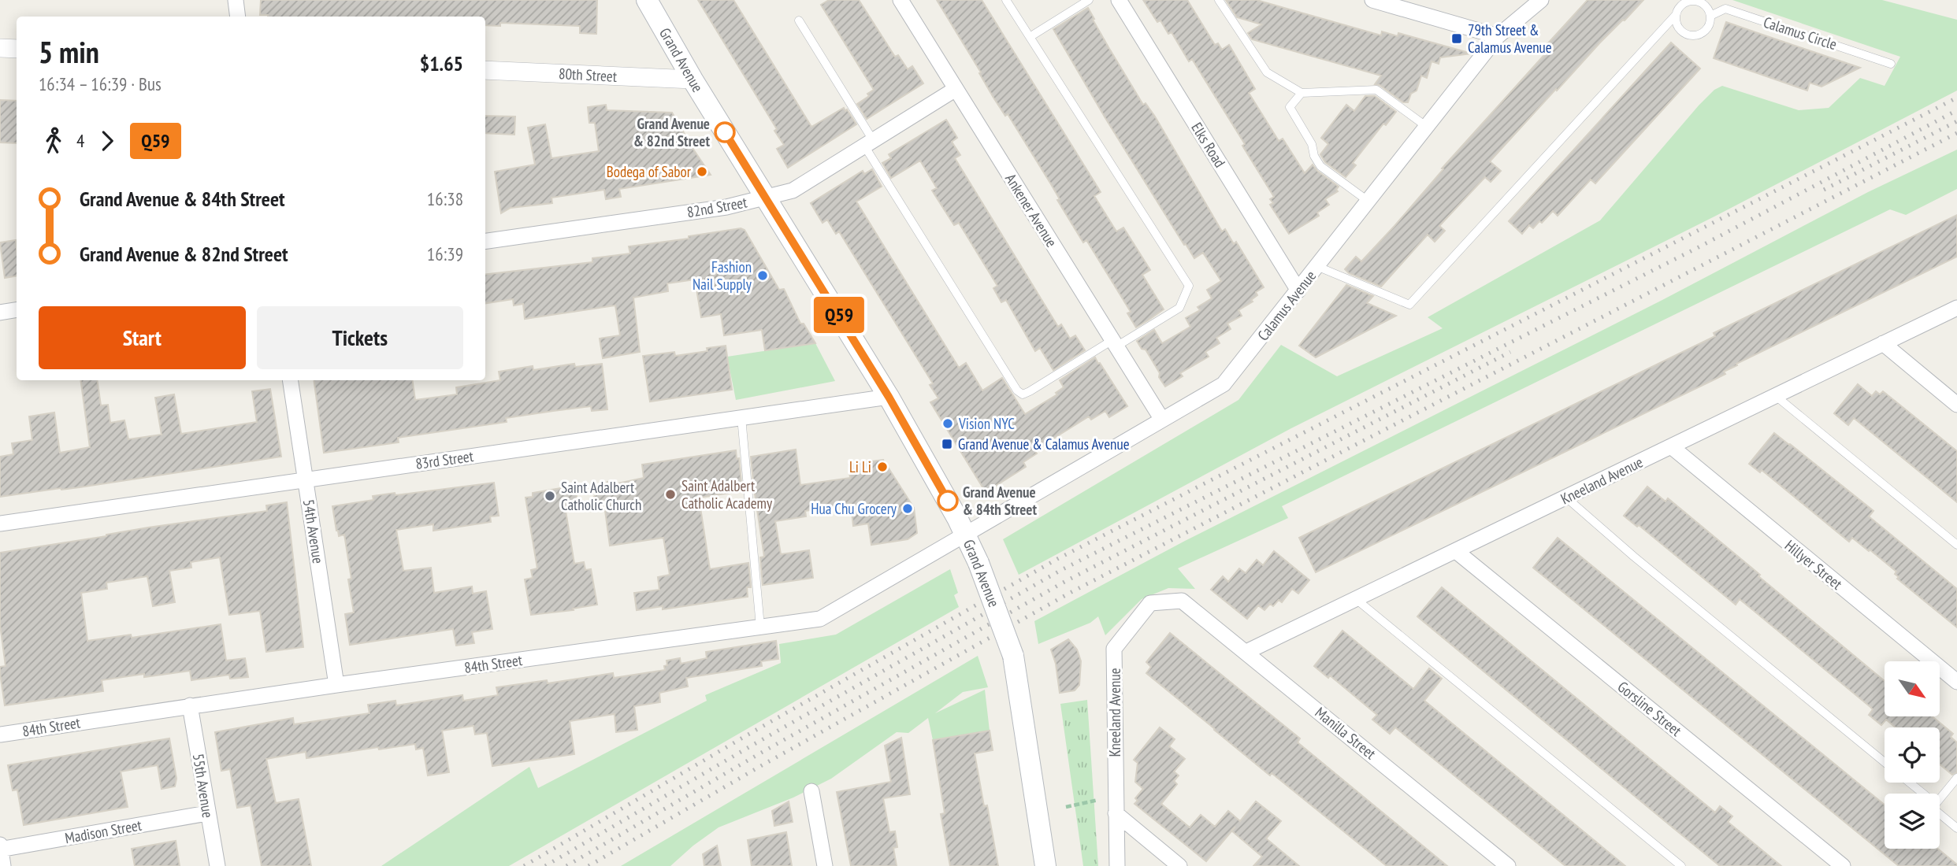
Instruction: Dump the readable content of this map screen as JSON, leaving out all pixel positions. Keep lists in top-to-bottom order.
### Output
{
  "streets": {
    "main road": ["Grand Avenue"],
    "street": [
      "80th Street",
      "Elks Road",
      "82nd Street",
      "Ankener Avenue",
      "Calamus Avenue",
      "83rd Street",
      "Kneeland Avenue",
      "54th Avenue",
      "Hillyer Street",
      "84th Street",
      "Gorsline Street",
      "Manilla Street",
      "55th Avenue",
      "Madison Street"
    ],
    "lane": ["Calamus Circle"]
  },
  "crossings": [
    ["Grand Avenue", "80th Street"],
    ["Grand Avenue", "82nd Street"],
    ["Grand Avenue", "Calamus Avenue"],
    ["Grand Avenue", "83rd Street"],
    ["Grand Avenue", "84th Street"],
    ["Elks Road", "Calamus Avenue"],
    ["82nd Street", "Ankener Avenue"],
    ["Ankener Avenue", "Calamus Avenue"],
    ["Calamus Avenue", "84th Street"],
    ["83rd Street", "54th Avenue"],
    ["Kneeland Avenue", "Hillyer Street"],
    ["Kneeland Avenue", "Gorsline Street"],
    ["Kneeland Avenue", "Manilla Street"],
    ["54th Avenue", "84th Street"],
    ["84th Street", "55th Avenue"],
    ["55th Avenue", "Madison Street"]
  ],
  "places": {
    "transit": ["79th Street & Calamus Avenue", "Grand Avenue & Calamus Avenue"],
    "other": [
      "Grand Avenue & 82nd Street",
      "Bodega of Sabor",
      "Fashion Nail Supply",
      "Vision NYC",
      "Li Li",
      "Saint Adalbert Catholic Academy",
      "Saint Adalbert Catholic Church",
      "Grand Avenue & 84th Street",
      "Hua Chu Grocery"
    ]
  },
  "lines": ["bus line Q59"],
  "north": "bottom right",
  "page": {
    "on_map": "Q59",
    "heading": ["5 min", "16:34 – 16:39 · Bus", "$1.65"],
    "legs": ["4", "Q59"],
    "list": [
      {
        "name": "Grand Avenue & 84th Street",
        "value": "16:38"
      },
      {
        "name": "Grand Avenue & 82nd Street",
        "value": "16:39"
      }
    ],
    "buttons": ["Start", "Tickets"]
  }
}
